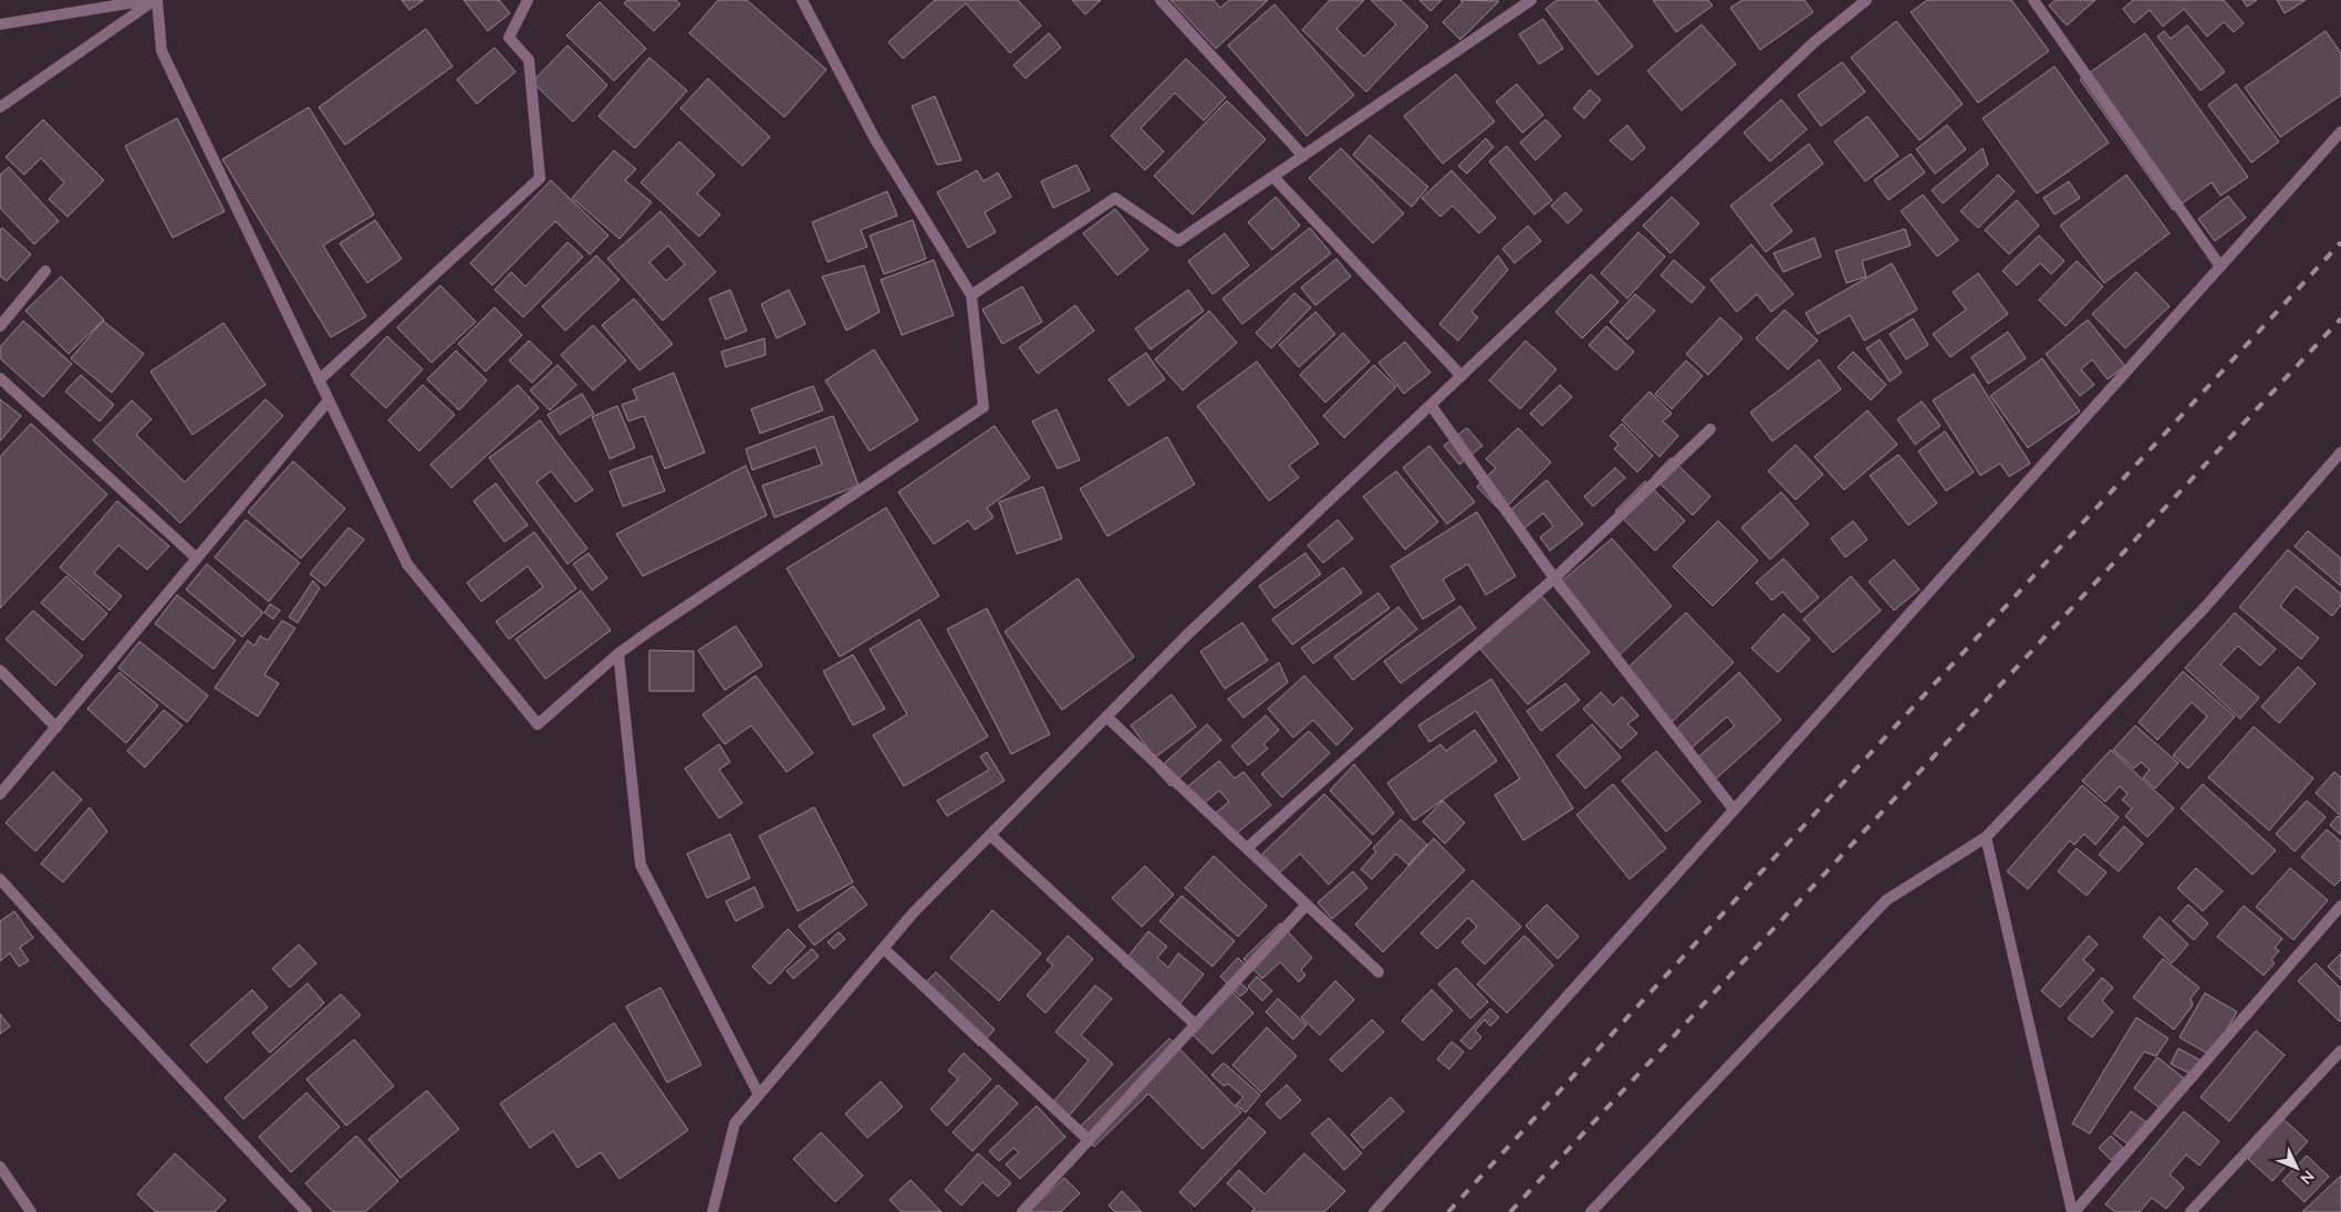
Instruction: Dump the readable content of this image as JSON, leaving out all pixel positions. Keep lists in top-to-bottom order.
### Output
{
  "north": "bottom right"
}
